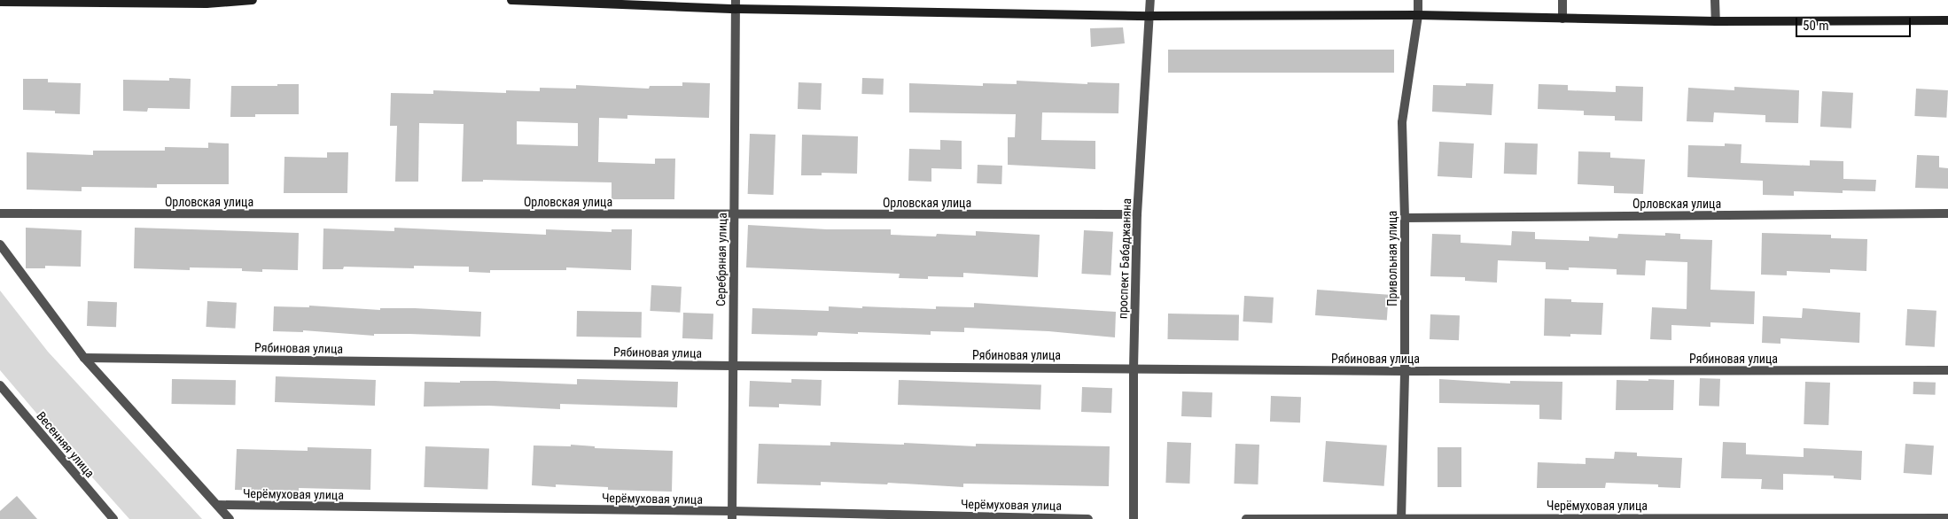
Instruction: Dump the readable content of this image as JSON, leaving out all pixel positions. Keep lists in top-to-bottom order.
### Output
{
  "streets": {
    "street": [
      "Орловская улица",
      "проспект Бабаджаняна",
      "Привольная улица",
      "Серебряная улица",
      "Рябиновая улица",
      "Весенняя улица",
      "Черёмуховая улица"
    ]
  },
  "crossings": [
    ["Орловская улица", "проспект Бабаджаняна"],
    ["Орловская улица", "Привольная улица"],
    ["Орловская улица", "Серебряная улица"],
    ["проспект Бабаджаняна", "Рябиновая улица"],
    ["Привольная улица", "Рябиновая улица"],
    ["Привольная улица", "Черёмуховая улица"],
    ["Серебряная улица", "Рябиновая улица"],
    ["Серебряная улица", "Черёмуховая улица"]
  ],
  "scale_bar": "50 m"
}
